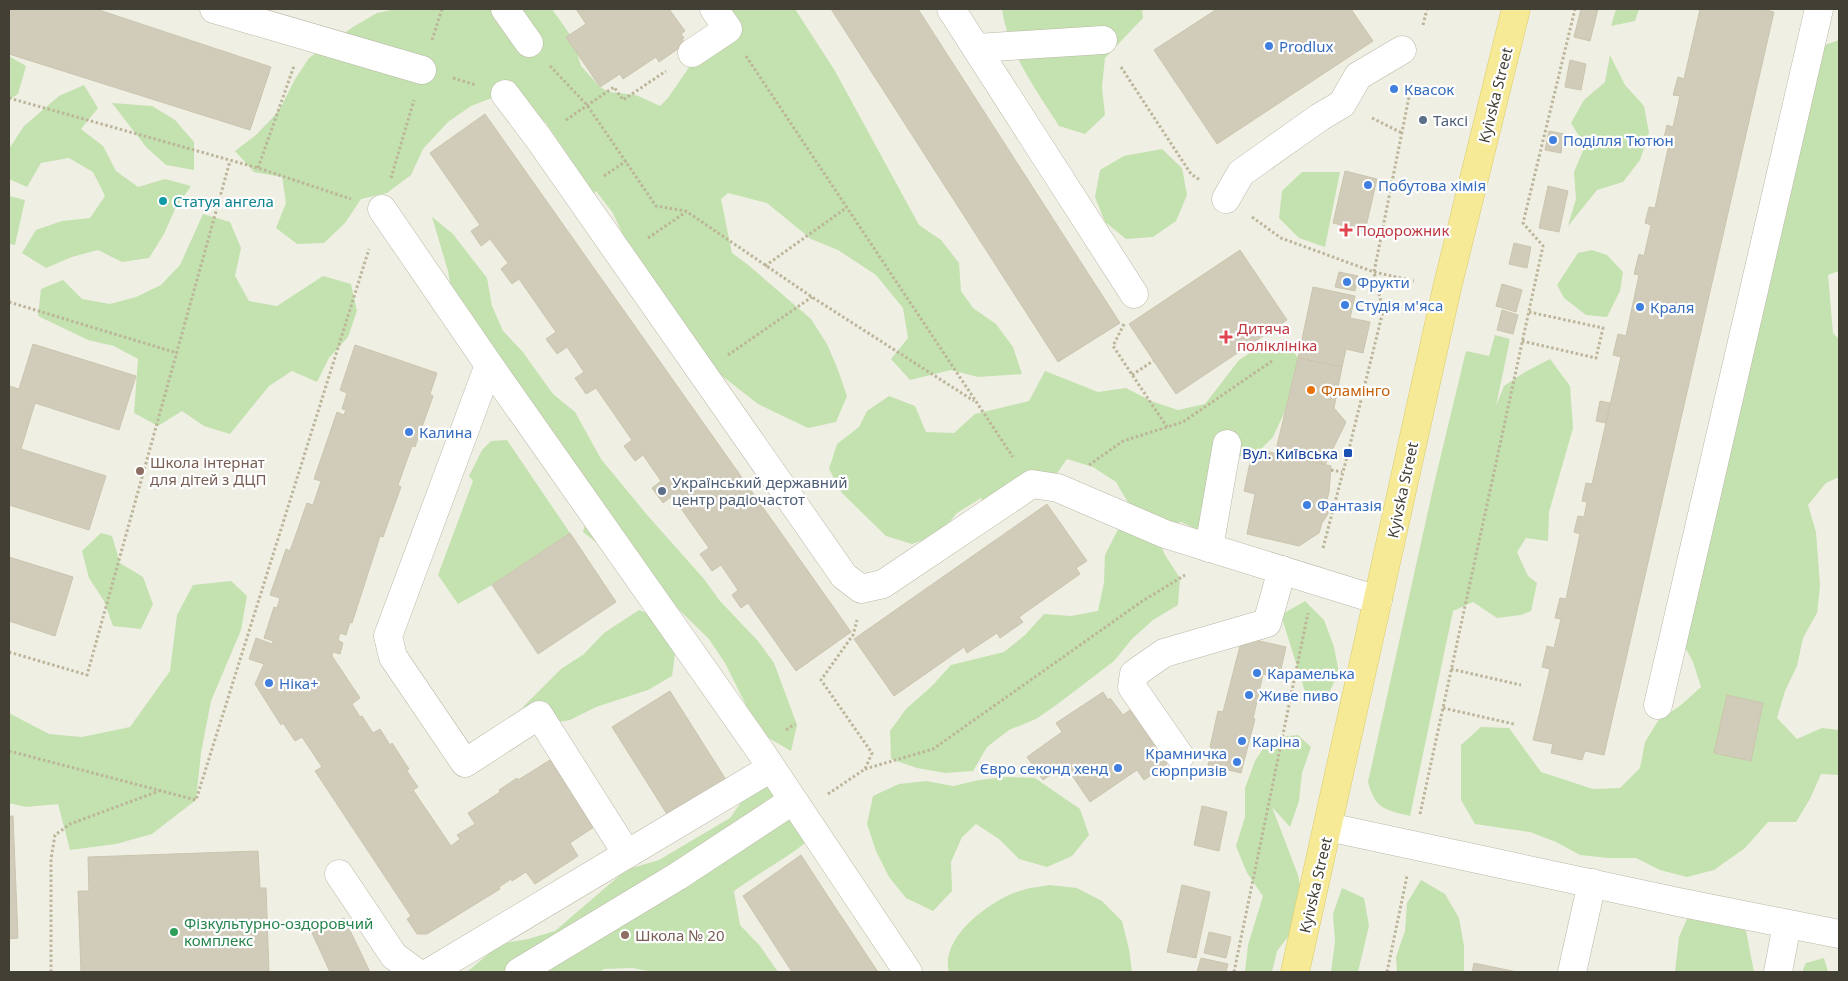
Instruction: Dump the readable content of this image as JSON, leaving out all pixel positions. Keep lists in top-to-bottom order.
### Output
{
  "streets": {
    "main road": ["Kyivska Street"]
  },
  "places": {
    "other": [
      "Prodlux",
      "Квасок",
      "Таксі",
      "Поділля Тютюн",
      "Побутова хімія",
      "Статуя ангела",
      "Фрукти",
      "Студія м'яса",
      "Краля",
      "Фламінго",
      "Калина",
      "Школа інтернат для дітей з ДЦП",
      "Український державний центр радіочастот",
      "Фантазія",
      "Карамелька",
      "Ніка+",
      "Живе пиво",
      "Каріна",
      "Крамничка сюрпризів",
      "Євро секонд хенд",
      "Фізкультурно-оздоровчий комплекс",
      "Школа № 20"
    ],
    "health": ["Подорожник", "Дитяча поліклініка"],
    "transit": ["Вул. Київська"]
  }
}
